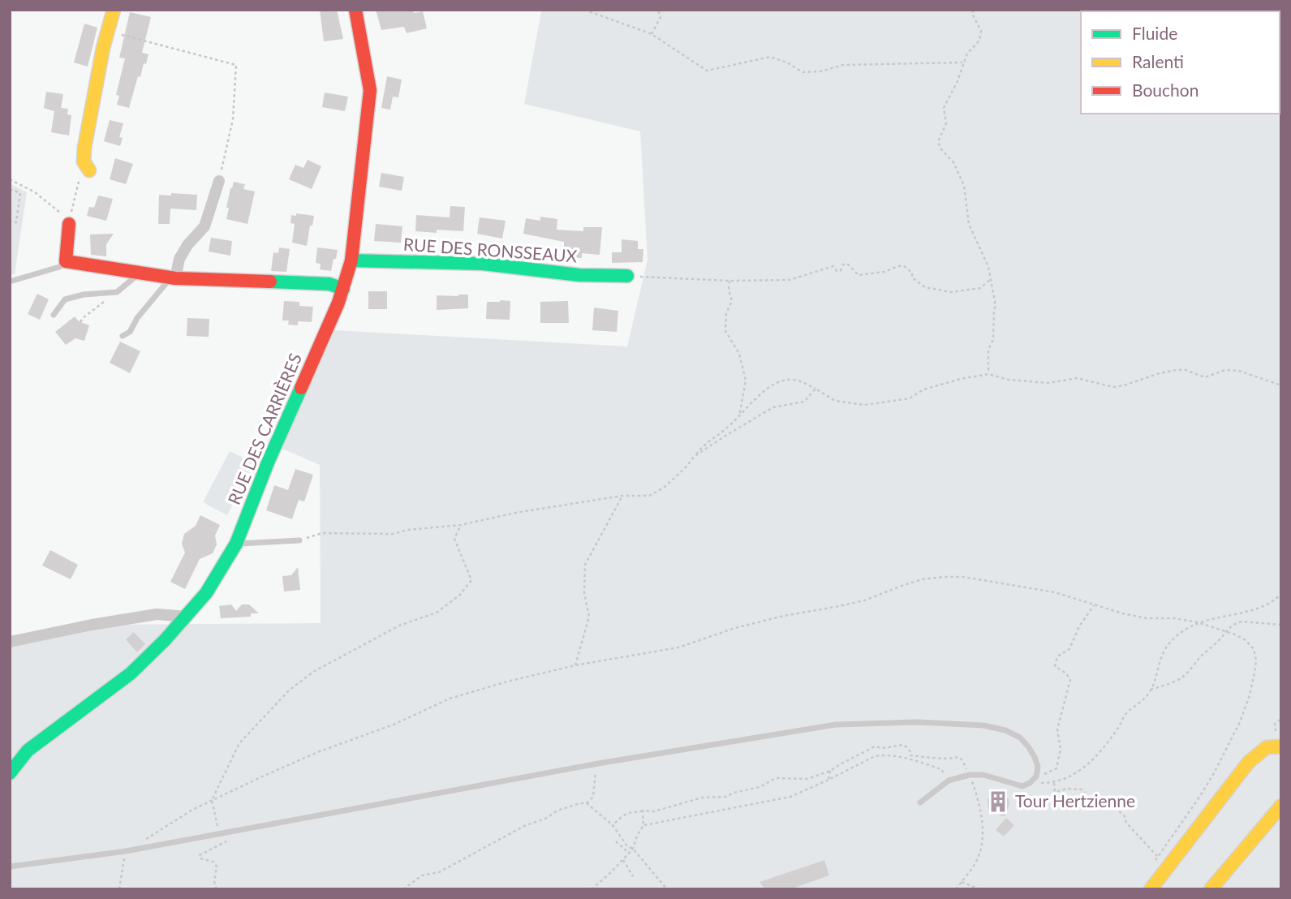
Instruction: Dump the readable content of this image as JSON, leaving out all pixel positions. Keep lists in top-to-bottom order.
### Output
{
  "streets": {
    "street": ["RUE DES RONSSEAUX", "RUE DES CARRIÈRES"]
  },
  "crossings": [
    ["RUE DES RONSSEAUX", "RUE DES CARRIÈRES"]
  ],
  "places": {
    "building": ["Tour Hertzienne"]
  },
  "legend": ["Fluide", "Ralenti", "Bouchon"]
}
